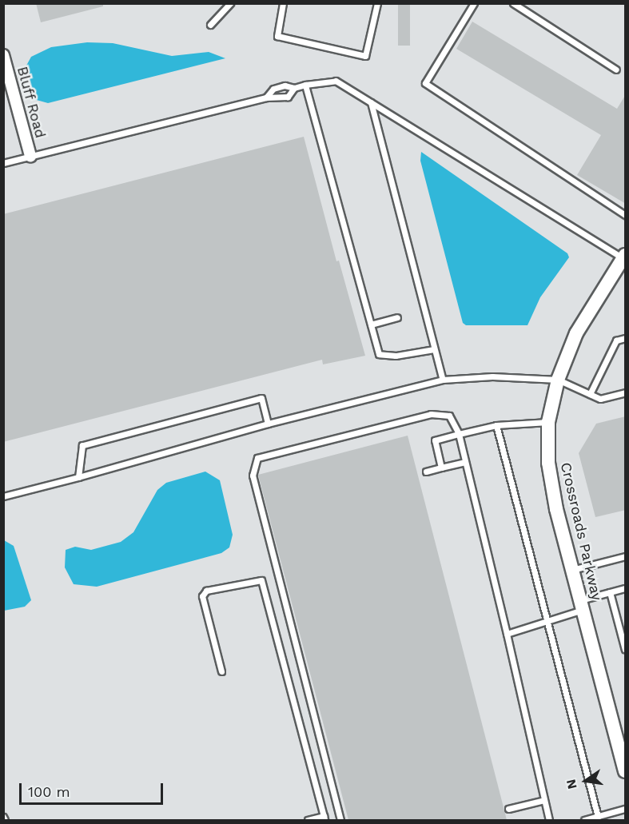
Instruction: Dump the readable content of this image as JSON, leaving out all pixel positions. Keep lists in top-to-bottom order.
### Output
{
  "streets": {
    "street": ["Bluff Road", "Crossroads Parkway"]
  },
  "scale_bar": "100 m",
  "north": "left"
}
